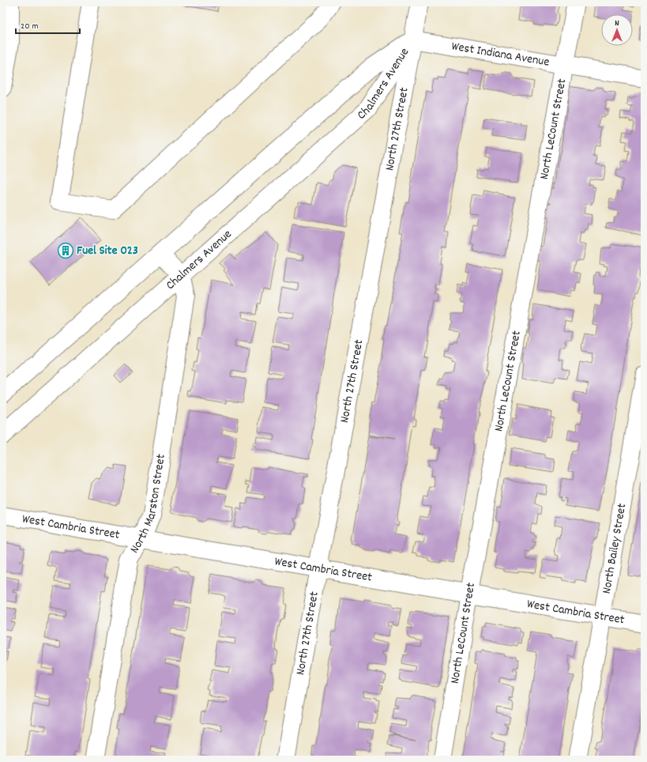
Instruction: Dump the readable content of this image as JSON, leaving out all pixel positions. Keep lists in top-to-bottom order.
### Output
{
  "streets": {
    "street": [
      "West Indiana Avenue",
      "Chalmers Avenue",
      "North 27th Street",
      "North LeCount Street",
      "North Marston Street",
      "West Cambria Street",
      "North Bailey Street"
    ]
  },
  "crossings": [
    ["West Indiana Avenue", "Chalmers Avenue"],
    ["West Indiana Avenue", "North 27th Street"],
    ["West Indiana Avenue", "North LeCount Street"],
    ["Chalmers Avenue", "North 27th Street"],
    ["Chalmers Avenue", "North Marston Street"],
    ["North 27th Street", "West Cambria Street"],
    ["North LeCount Street", "West Cambria Street"],
    ["North Marston Street", "West Cambria Street"],
    ["West Cambria Street", "North Bailey Street"]
  ],
  "places": {
    "building": ["Fuel Site 023"]
  },
  "scale_bar": "20 m",
  "north": "top"
}
